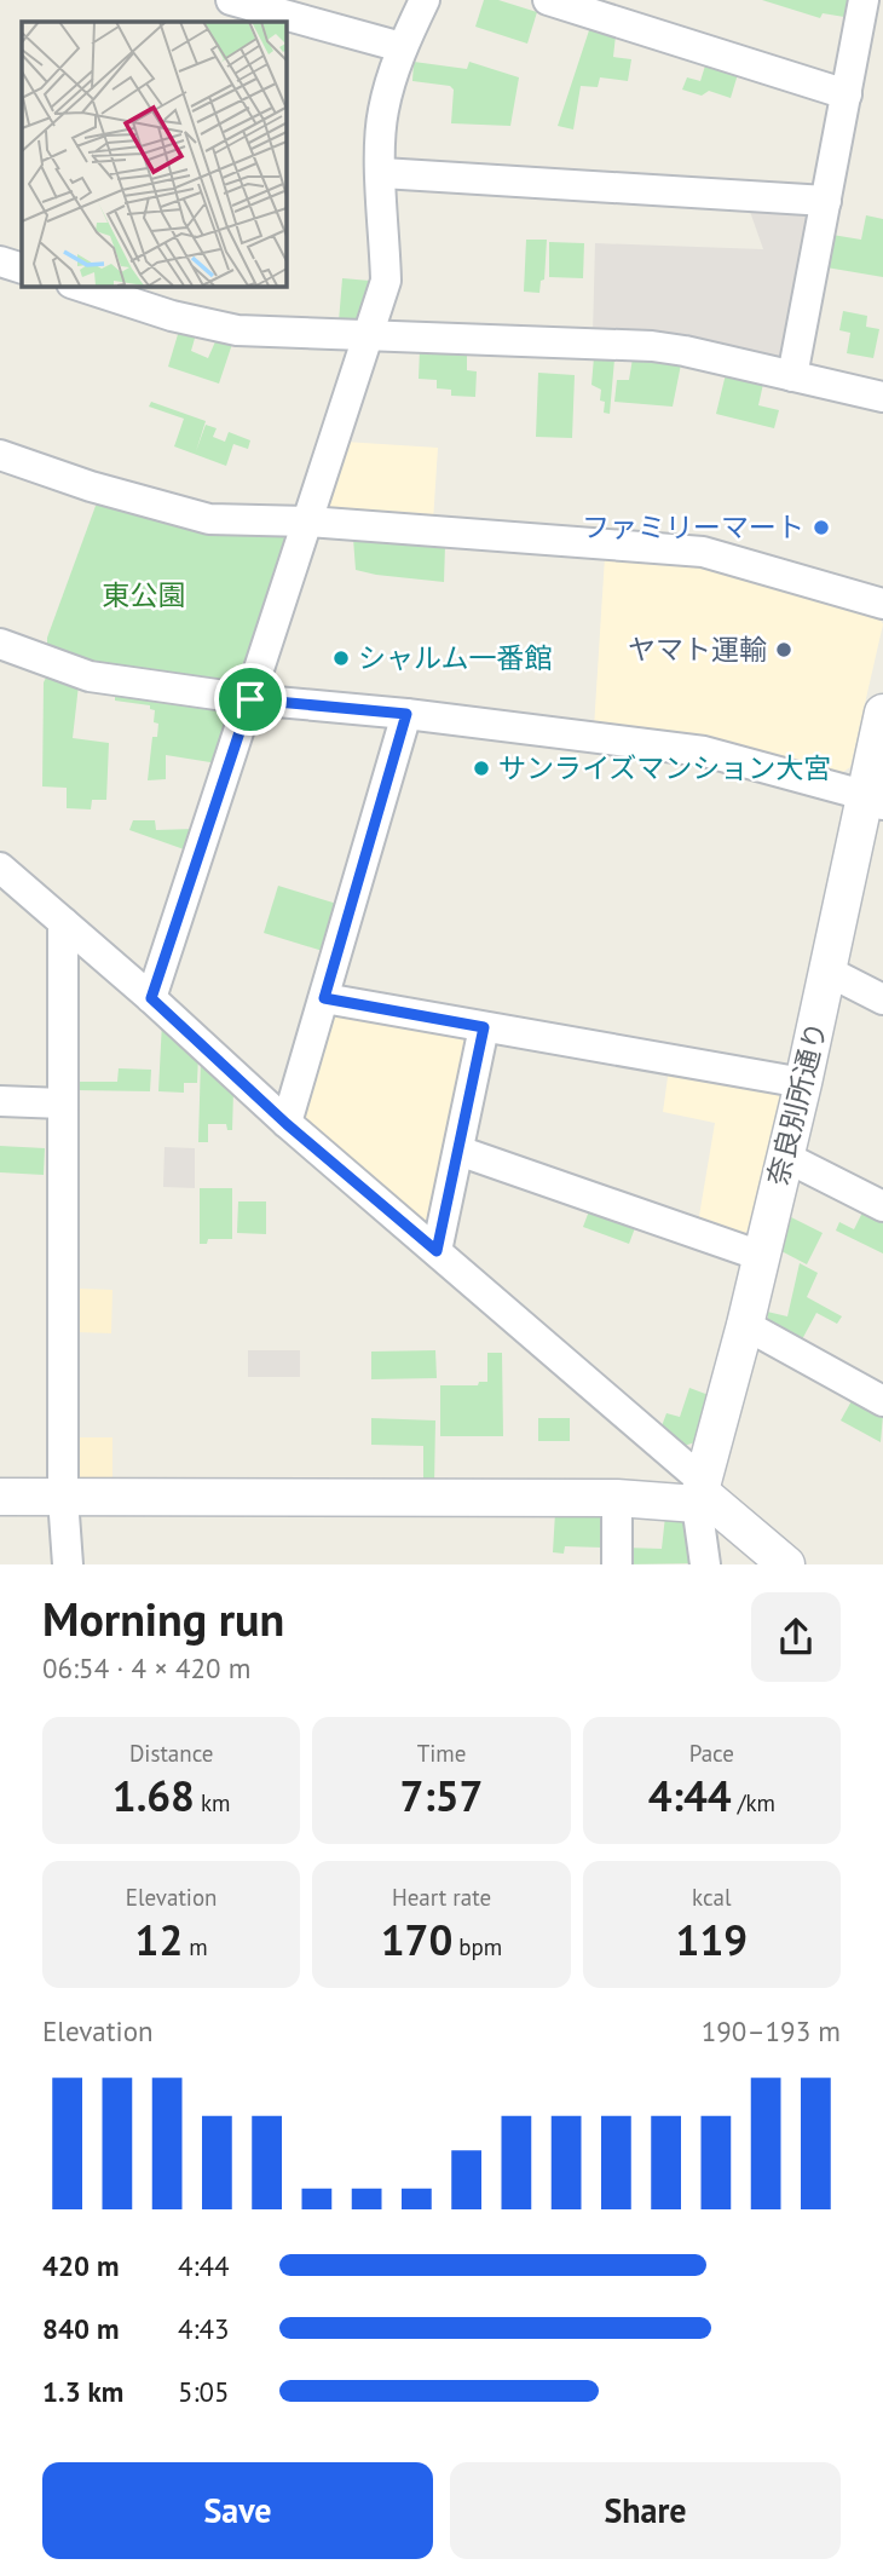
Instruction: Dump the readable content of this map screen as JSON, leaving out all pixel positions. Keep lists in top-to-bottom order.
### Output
{
  "streets": {
    "street": ["奈良別所通り"]
  },
  "parks": ["東公園"],
  "places": [
    "ファミリーマート",
    "ヤマト運輸",
    "シャルム一番館",
    "サンライズマンション大宮"
  ],
  "page": {
    "heading": ["Morning run", "06:54 · 4 × 420 m"],
    "stats": [
      ["Distance", "1.68 km"],
      ["Time", "7:57"],
      ["Pace", "4:44 /km"],
      ["Elevation", "12 m"],
      ["Heart rate", "170 bpm"],
      ["kcal", "119"]
    ],
    "chart": ["Elevation", "190–193 m"],
    "list": [
      {
        "name": "420 m",
        "note": "4:44"
      },
      {
        "name": "840 m",
        "note": "4:43"
      },
      {
        "name": "1.3 km",
        "note": "5:05"
      }
    ],
    "buttons": ["Save", "Share"]
  }
}
